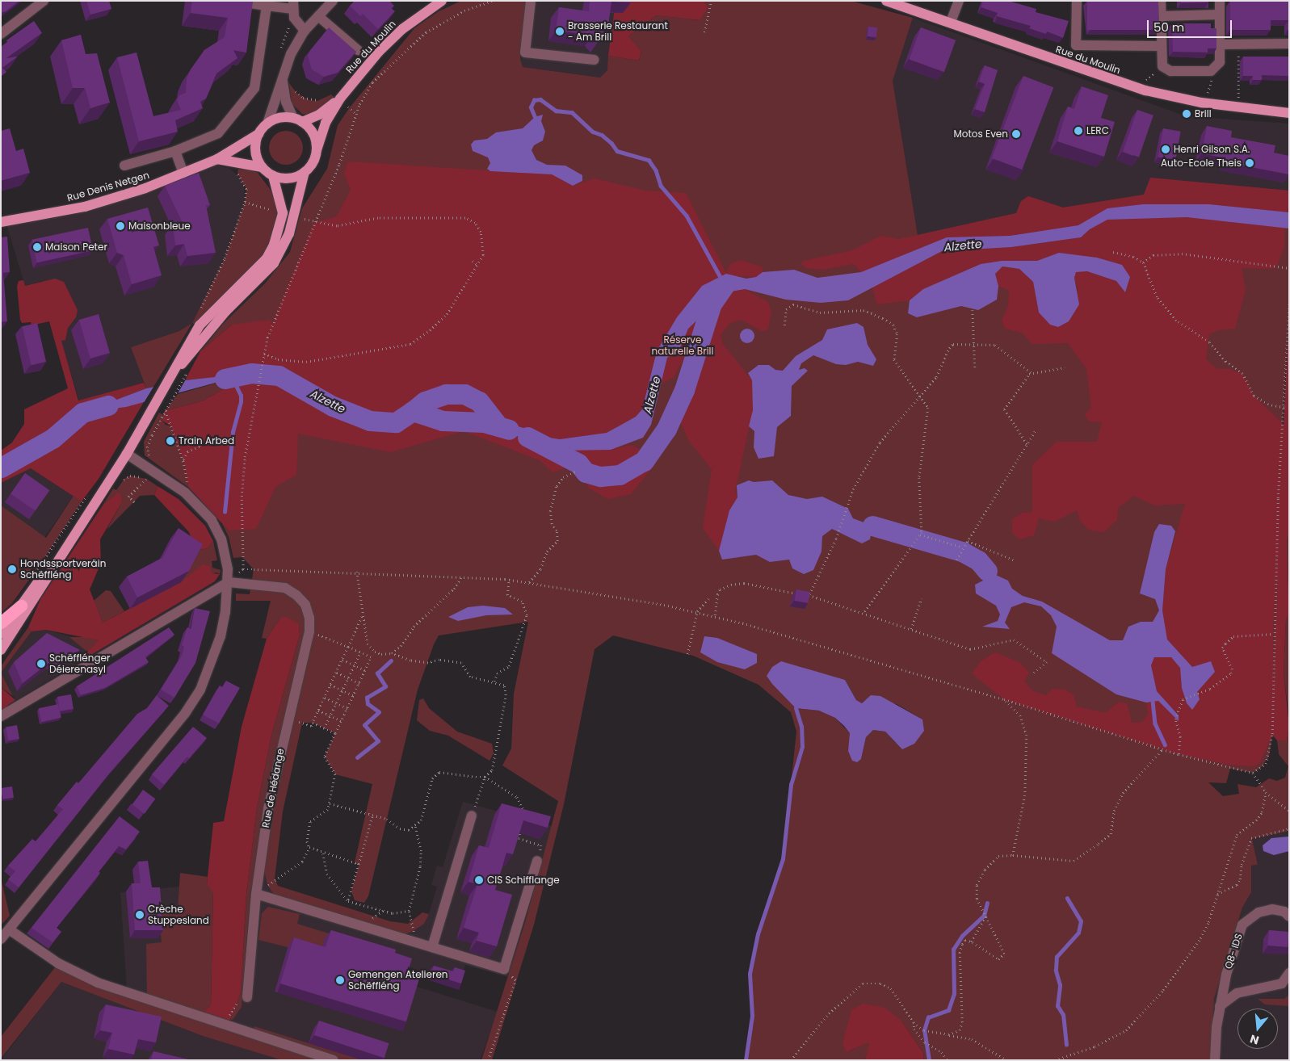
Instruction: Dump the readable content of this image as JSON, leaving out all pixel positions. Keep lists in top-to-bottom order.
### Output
{
  "streets": {
    "main road": ["Rue du Moulin", "Rue Denis Netgen"],
    "street": ["Rue de Hédange", "Q8- IDS"]
  },
  "water": ["Alzette"],
  "parks": ["Réserve naturelle Brill"],
  "places": [
    "Brasserie Restaurant - Am Brill",
    "Brill",
    "LERC",
    "Motos Even",
    "Henri Gilson S.A.",
    "Auto-Ecole Theis",
    "Maisonbleue",
    "Maison Peter",
    "Train Arbed",
    "Hondssportveräin Schëffléng",
    "Schëfflénger Déierenasyl",
    "CIS Schifflange",
    "Crèche Stuppesland",
    "Gemengen Atelieren Schëffléng"
  ],
  "scale_bar": "50 m",
  "north": "bottom"
}
